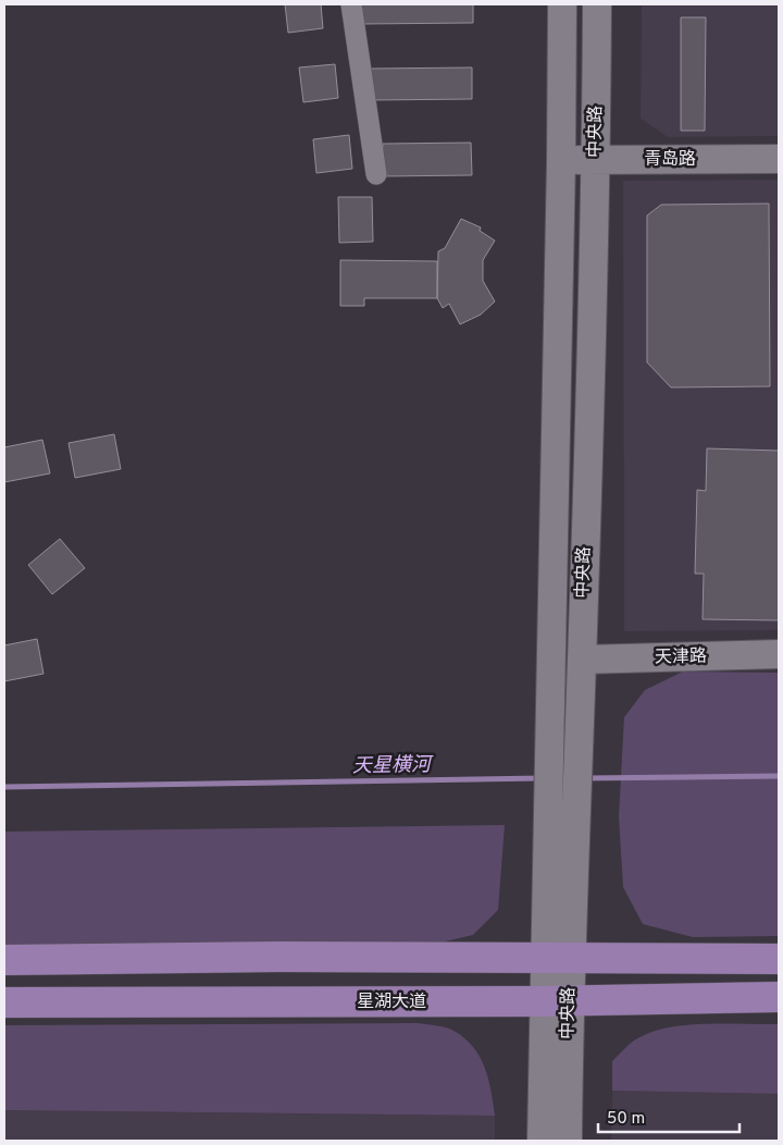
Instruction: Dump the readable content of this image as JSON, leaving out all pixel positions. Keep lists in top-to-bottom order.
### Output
{
  "streets": {
    "main road": ["星湖大道"],
    "street": ["中央路", "青岛路", "天津路"]
  },
  "crossings": [
    ["中央路", "青岛路"],
    ["中央路", "天津路"],
    ["中央路", "星湖大道"]
  ],
  "water": ["天星横河"],
  "scale_bar": "50 m"
}
